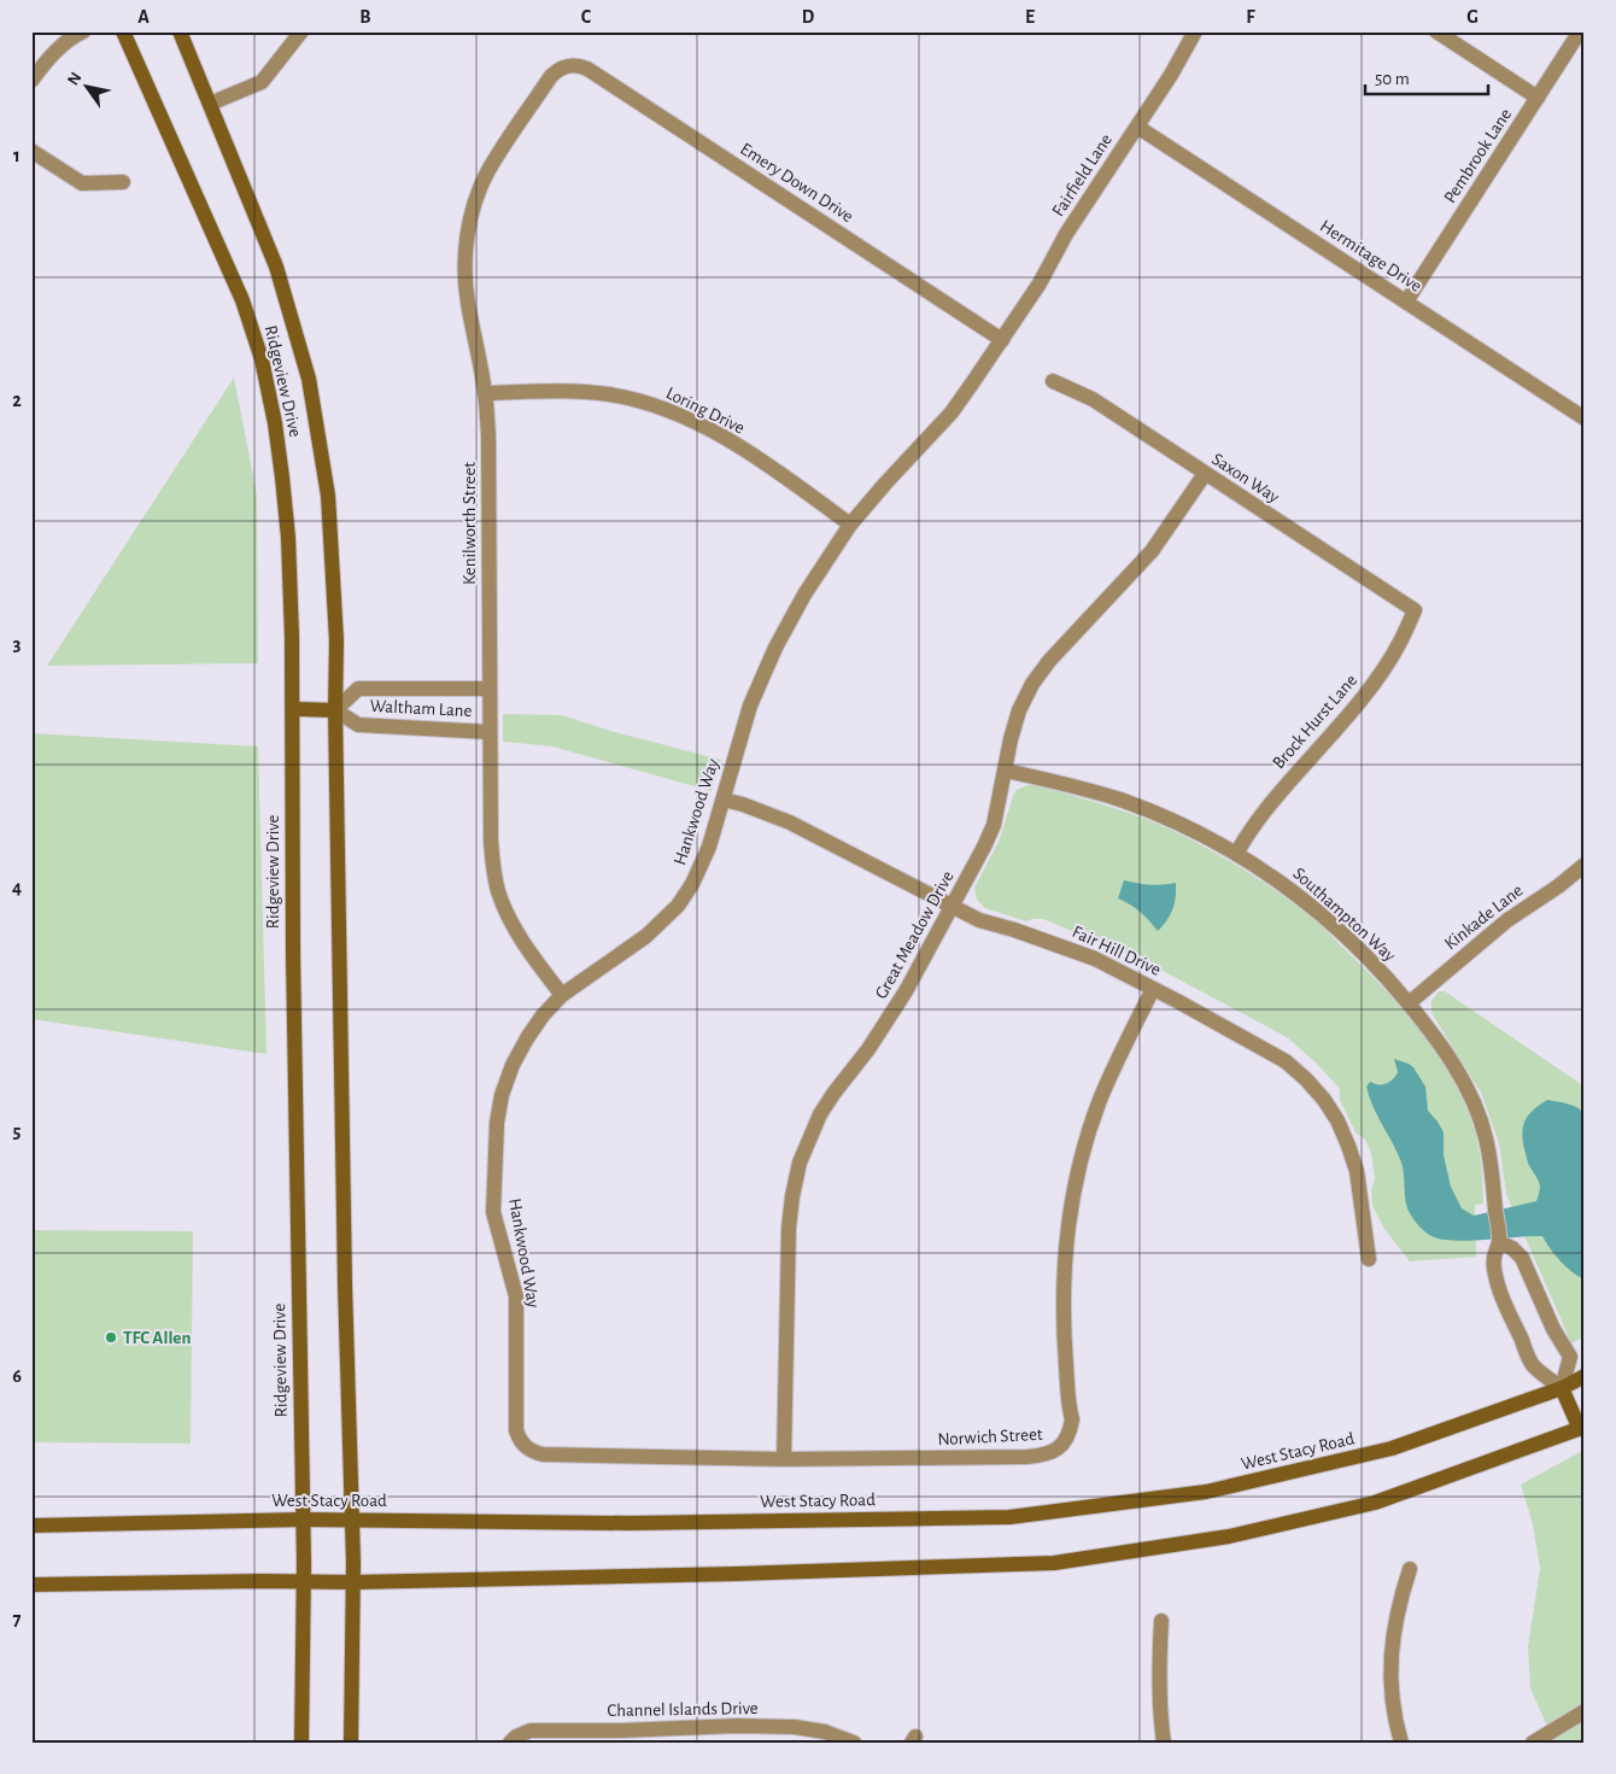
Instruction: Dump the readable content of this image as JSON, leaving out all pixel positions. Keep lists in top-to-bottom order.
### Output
{
  "streets": {
    "main road": ["Ridgeview Drive", "West Stacy Road"],
    "street": [
      "Pembrook Lane",
      "Fairfield Lane",
      "Emery Down Drive",
      "Hermitage Drive",
      "Loring Drive",
      "Saxon Way",
      "Kenilworth Street",
      "Waltham Lane",
      "Brock Hurst Lane",
      "Hankwood Way",
      "Southampton Way",
      "Kinkade Lane",
      "Great Meadow Drive",
      "Fair Hill Drive",
      "Norwich Street",
      "Channel Islands Drive"
    ]
  },
  "crossings": [
    ["Pembrook Lane", "Hermitage Drive"],
    ["Fairfield Lane", "Emery Down Drive"],
    ["Fairfield Lane", "Hermitage Drive"],
    ["Fairfield Lane", "Hankwood Way"],
    ["Emery Down Drive", "Kenilworth Street"],
    ["Emery Down Drive", "Hankwood Way"],
    ["Ridgeview Drive", "Waltham Lane"],
    ["Ridgeview Drive", "West Stacy Road"],
    ["Loring Drive", "Kenilworth Street"],
    ["Loring Drive", "Hankwood Way"],
    ["Saxon Way", "Brock Hurst Lane"],
    ["Saxon Way", "Great Meadow Drive"],
    ["Kenilworth Street", "Waltham Lane"],
    ["Kenilworth Street", "Hankwood Way"],
    ["Brock Hurst Lane", "Southampton Way"],
    ["Hankwood Way", "Fair Hill Drive"],
    ["Hankwood Way", "Norwich Street"],
    ["Southampton Way", "Kinkade Lane"],
    ["Southampton Way", "Great Meadow Drive"],
    ["Southampton Way", "West Stacy Road"],
    ["Great Meadow Drive", "Fair Hill Drive"],
    ["Great Meadow Drive", "Norwich Street"],
    ["Fair Hill Drive", "Norwich Street"]
  ],
  "places": ["TFC Allen"],
  "scale_bar": "50 m",
  "north": "top left",
  "grid": {
    "columns": [
      "A",
      "B",
      "C",
      "D",
      "E",
      "F",
      "G"
    ],
    "rows": [
      "1",
      "2",
      "3",
      "4",
      "5",
      "6",
      "7"
    ]
  }
}
